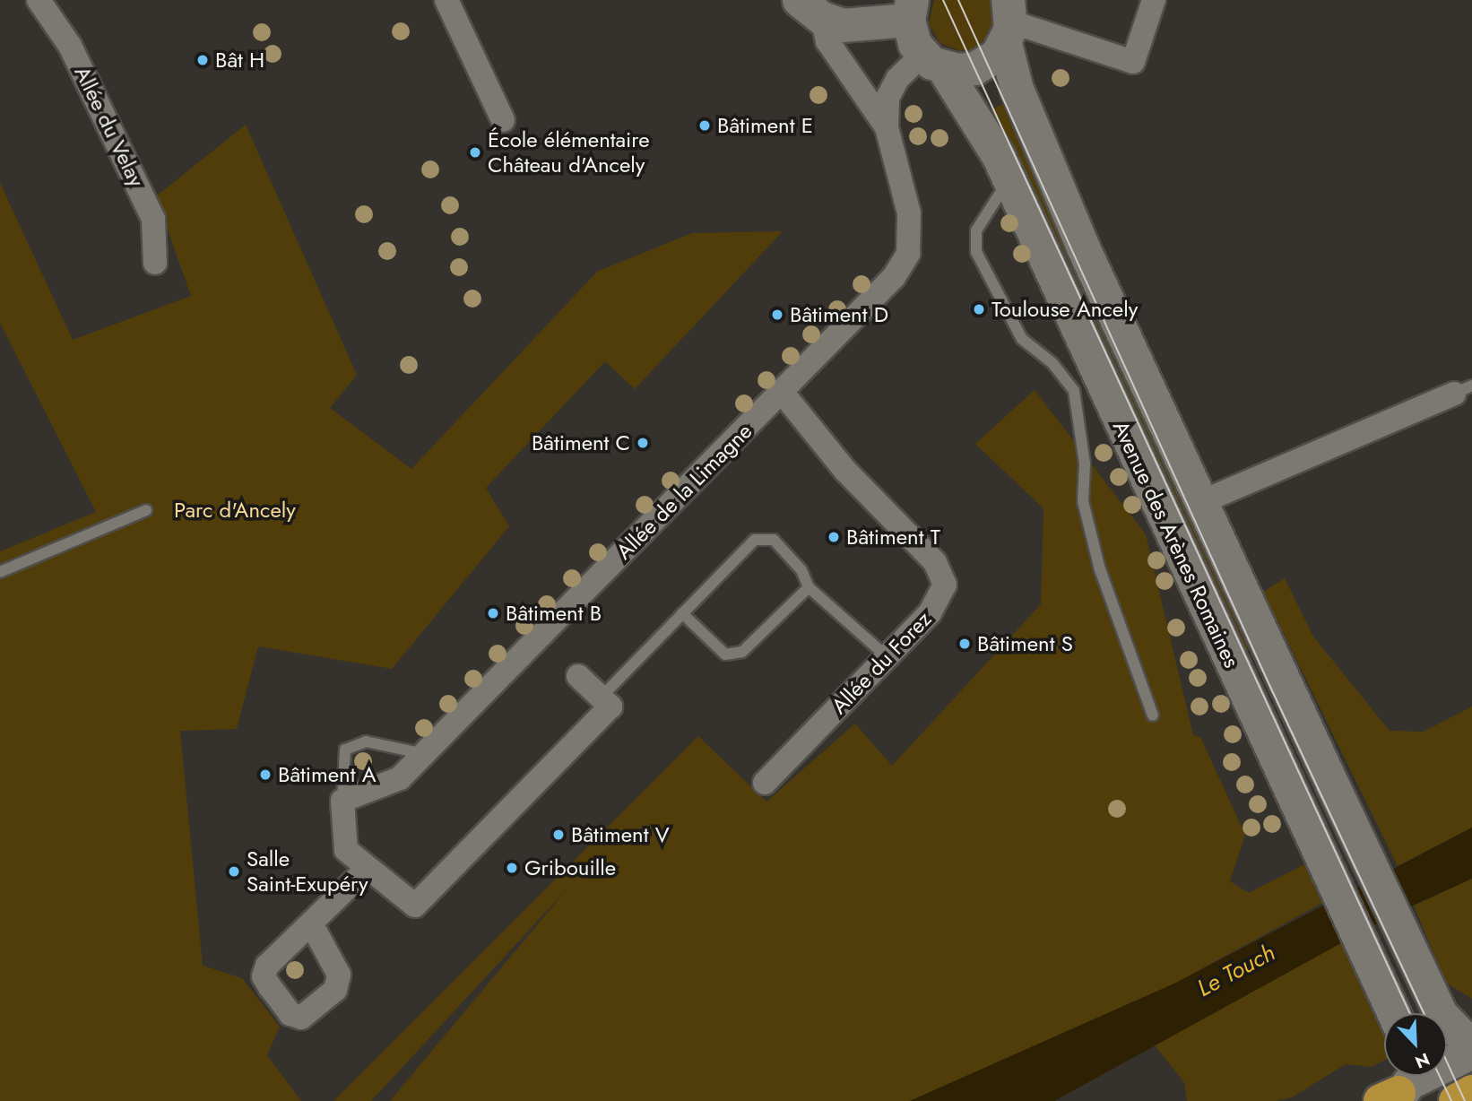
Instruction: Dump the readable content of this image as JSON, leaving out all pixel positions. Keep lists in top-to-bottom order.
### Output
{
  "streets": {
    "main road": ["Avenue des Arènes Romaines"],
    "street": ["Allée du Velay", "Allée de la Limagne", "Allée du Forez"]
  },
  "crossings": [
    ["Allée de la Limagne", "Avenue des Arènes Romaines"],
    ["Allée de la Limagne", "Allée du Forez"]
  ],
  "water": ["Le Touch"],
  "parks": ["Parc d'Ancely"],
  "places": [
    "Bât H",
    "Bâtiment E",
    "École élémentaire Château d'Ancely",
    "Toulouse Ancely",
    "Bâtiment D",
    "Bâtiment C",
    "Bâtiment T",
    "Bâtiment B",
    "Bâtiment S",
    "Bâtiment A",
    "Bâtiment V",
    "Gribouille",
    "Salle Saint-Exupéry"
  ],
  "north": "bottom right"
}
